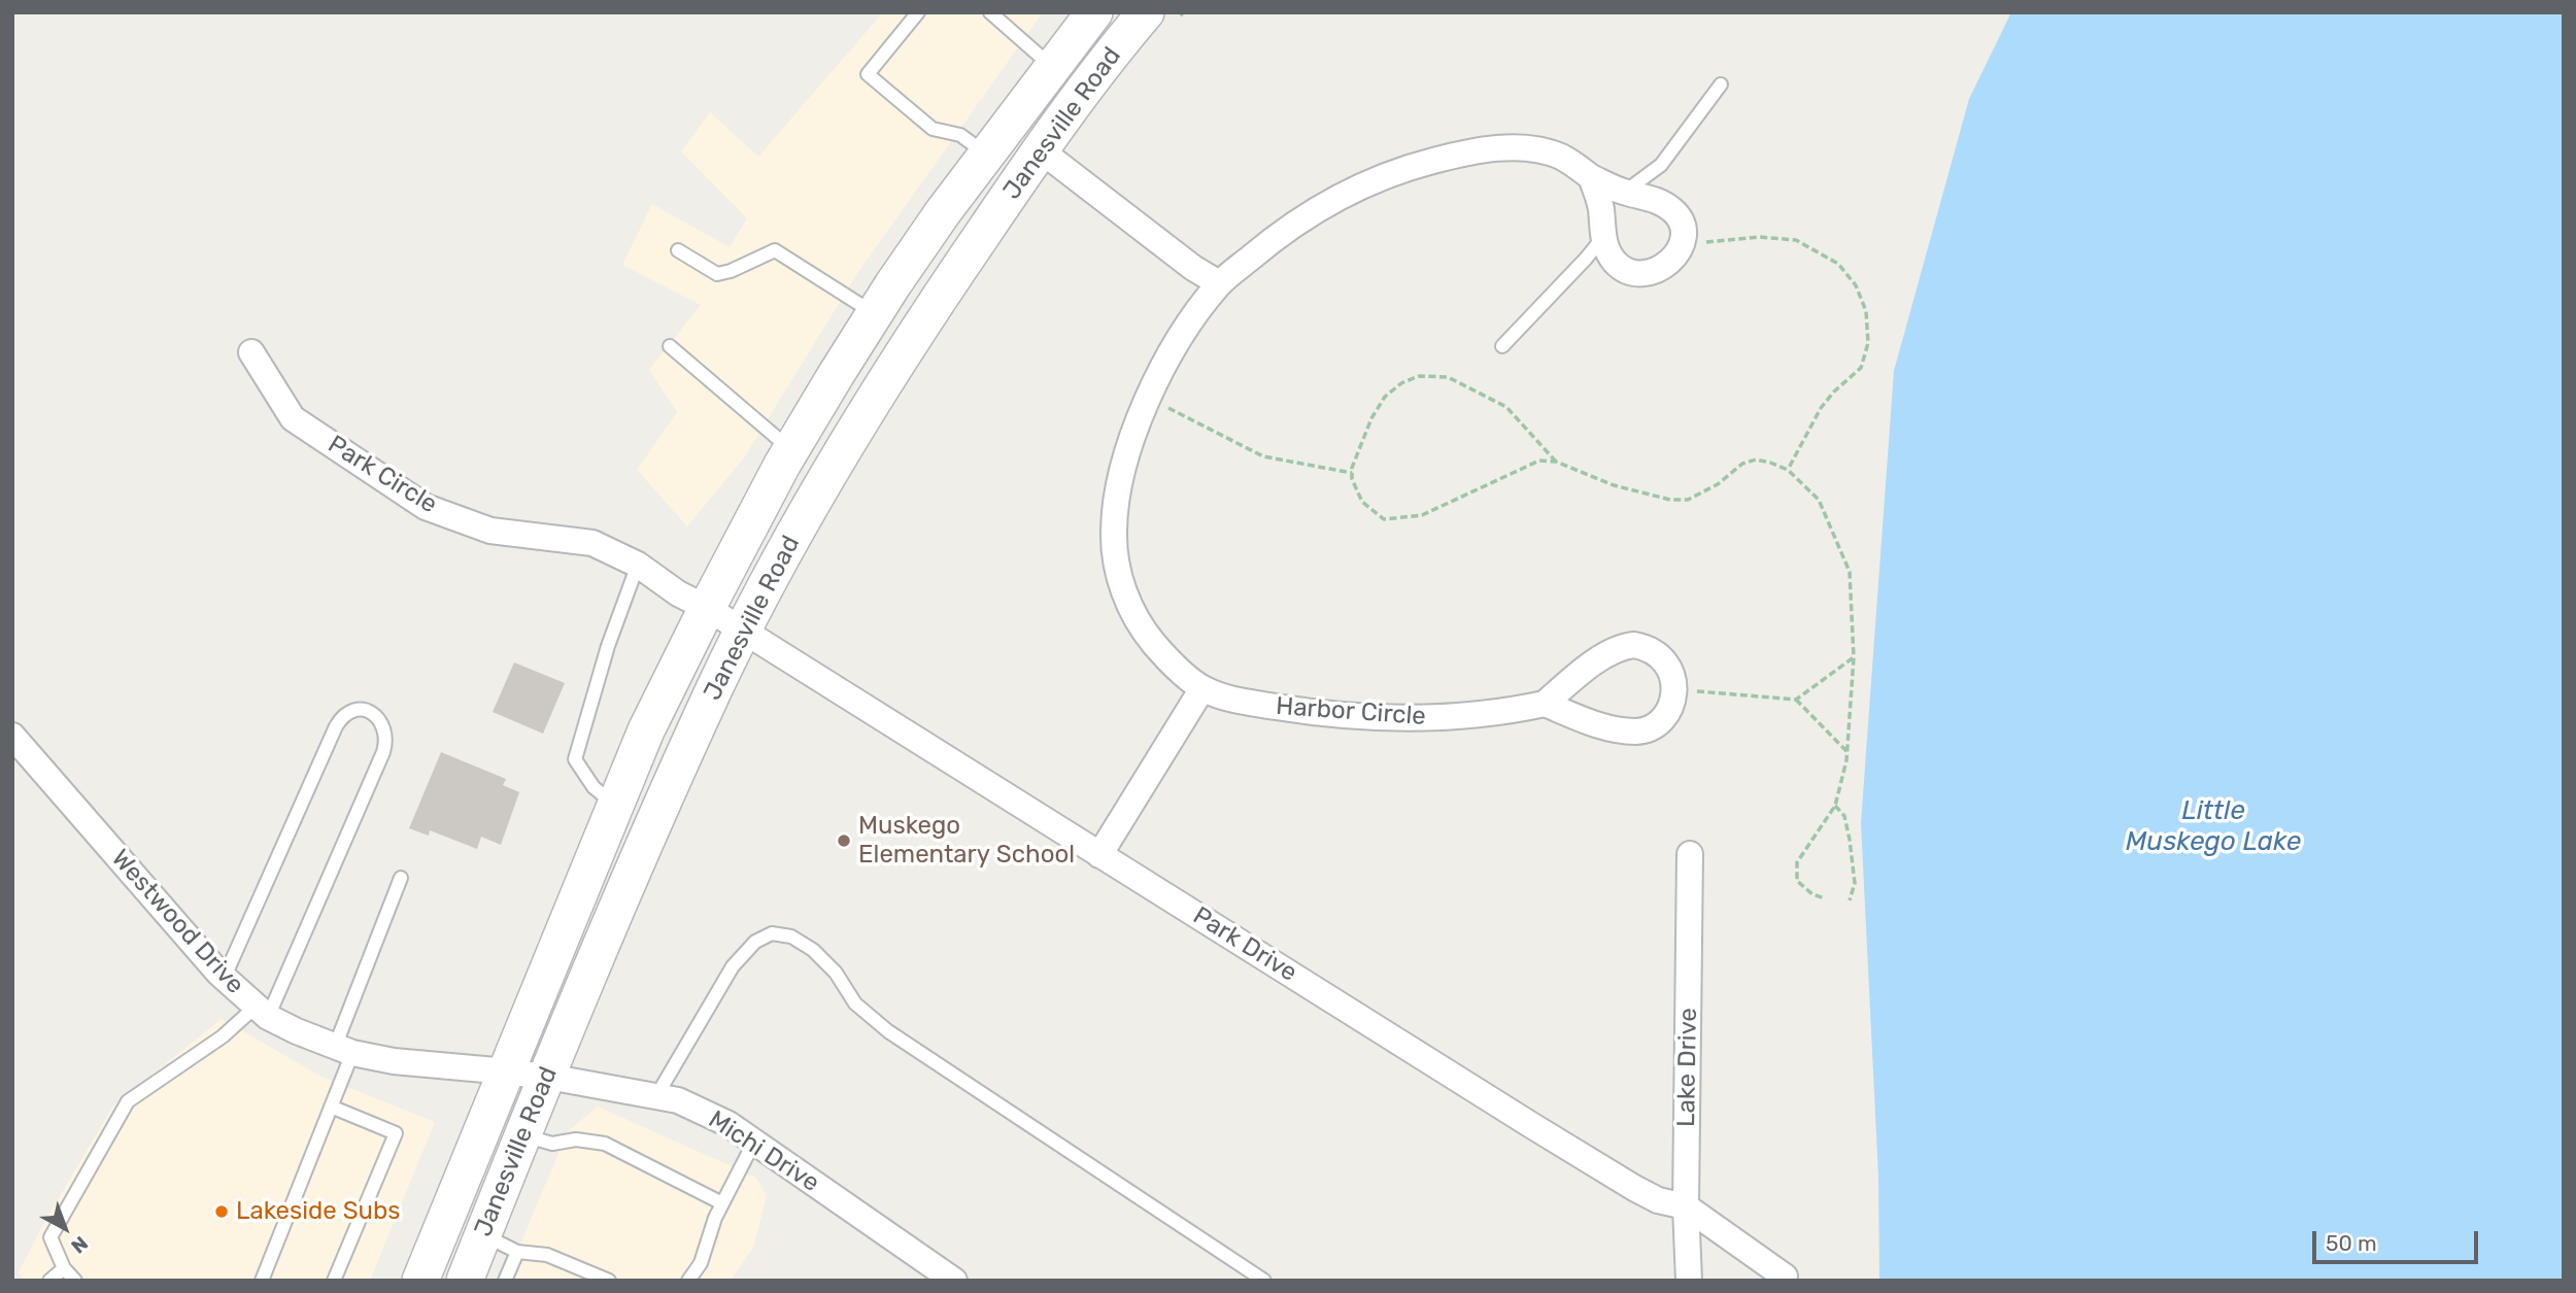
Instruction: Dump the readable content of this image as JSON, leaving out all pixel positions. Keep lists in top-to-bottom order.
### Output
{
  "streets": {
    "main road": ["Janesville Road"],
    "street": [
      "Park Circle",
      "Harbor Circle",
      "Westwood Drive",
      "Park Drive",
      "Lake Drive",
      "Michi Drive"
    ]
  },
  "crossings": [
    ["Janesville Road", "Park Circle"],
    ["Janesville Road", "Westwood Drive"],
    ["Janesville Road", "Park Drive"],
    ["Janesville Road", "Michi Drive"],
    ["Park Circle", "Park Drive"],
    ["Westwood Drive", "Michi Drive"],
    ["Park Drive", "Lake Drive"]
  ],
  "water": ["Little Muskego Lake"],
  "places": ["Muskego Elementary School", "Lakeside Subs"],
  "scale_bar": "50 m",
  "north": "bottom right"
}
